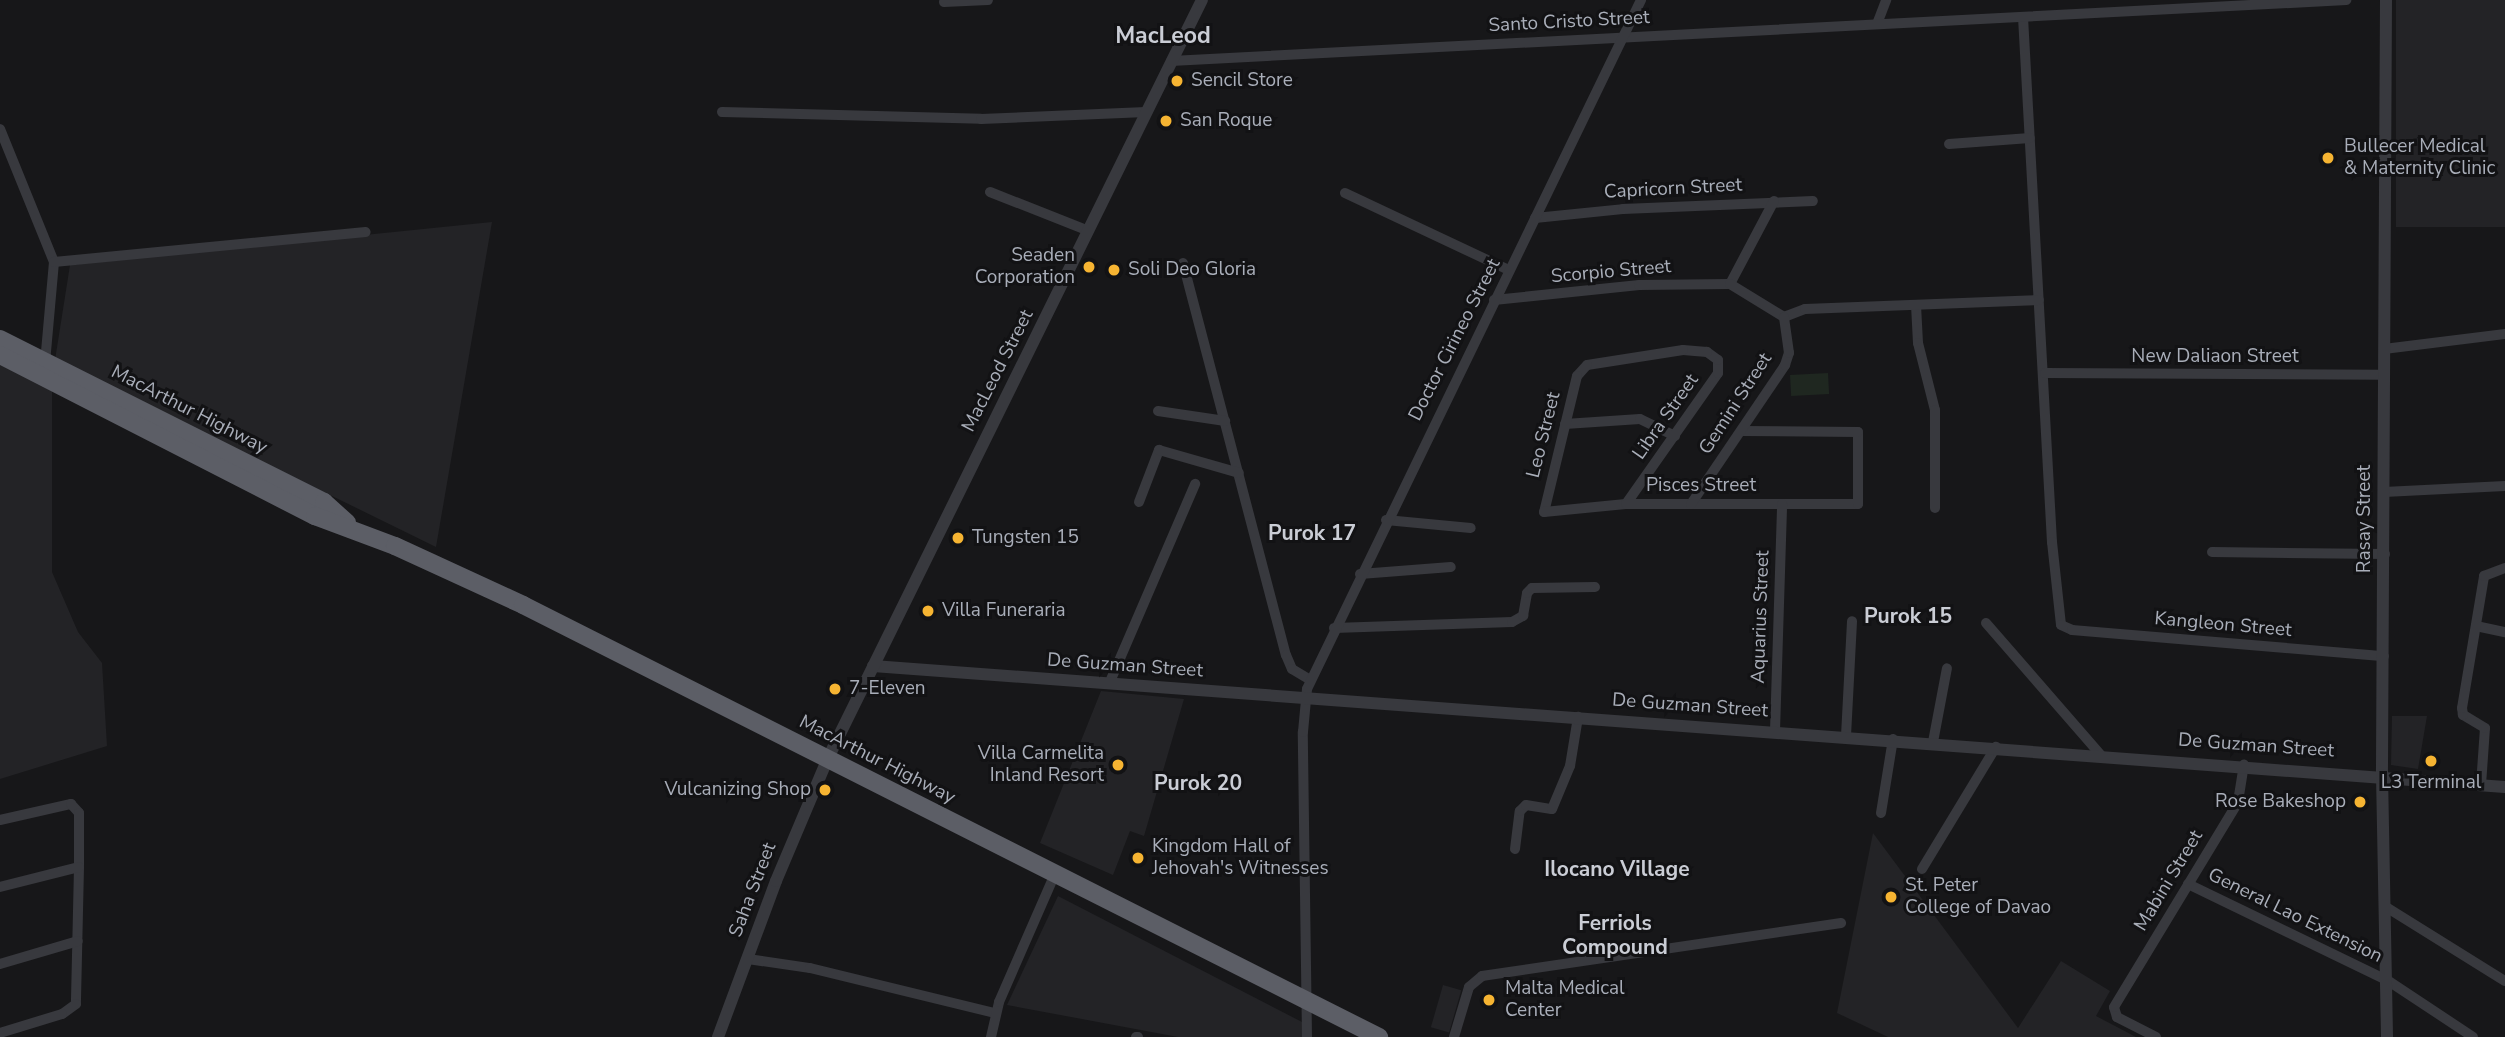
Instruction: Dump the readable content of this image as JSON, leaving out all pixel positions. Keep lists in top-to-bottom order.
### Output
{
  "streets": {
    "highway": ["MacArthur Highway"],
    "street": [
      "Santo Cristo Street",
      "Capricorn Street",
      "Scorpio Street",
      "Doctor Cirineo Street",
      "New Daliaon Street",
      "MacLeod Street",
      "Gemini Street",
      "Libra Street",
      "Leo Street",
      "Pisces Street",
      "Rasay Street",
      "Aquarius Street",
      "Kangleon Street",
      "De Guzman Street",
      "Mabini Street",
      "Saha Street",
      "General Lao Extension"
    ]
  },
  "crossings": [
    ["Santo Cristo Street", "Doctor Cirineo Street"],
    ["Santo Cristo Street", "MacLeod Street"],
    ["Capricorn Street", "Doctor Cirineo Street"],
    ["Scorpio Street", "Doctor Cirineo Street"],
    ["Doctor Cirineo Street", "MacArthur Highway"],
    ["Doctor Cirineo Street", "De Guzman Street"],
    ["New Daliaon Street", "Rasay Street"],
    ["New Daliaon Street", "Kangleon Street"],
    ["MacLeod Street", "MacArthur Highway"],
    ["MacLeod Street", "De Guzman Street"],
    ["MacLeod Street", "Saha Street"],
    ["Gemini Street", "Pisces Street"],
    ["MacArthur Highway", "Saha Street"],
    ["Libra Street", "Leo Street"],
    ["Libra Street", "Pisces Street"],
    ["Leo Street", "Pisces Street"],
    ["Pisces Street", "Aquarius Street"],
    ["Rasay Street", "Kangleon Street"],
    ["Rasay Street", "De Guzman Street"],
    ["Rasay Street", "General Lao Extension"],
    ["Aquarius Street", "De Guzman Street"],
    ["De Guzman Street", "Mabini Street"],
    ["Mabini Street", "General Lao Extension"]
  ],
  "districts": [
    "MacLeod",
    "Purok 17",
    "Purok 15",
    "Purok 20",
    "Ilocano Village",
    "Ferriols Compound"
  ],
  "places": [
    "Sencil Store",
    "San Roque",
    "Bullecer Medical & Maternity Clinic",
    "Seaden Corporation",
    "Soli Deo Gloria",
    "Tungsten 15",
    "Villa Funeraria",
    "7-Eleven",
    "L3 Terminal",
    "Villa Carmelita Inland Resort",
    "Vulcanizing Shop",
    "Rose Bakeshop",
    "Kingdom Hall of Jehovah's Witnesses",
    "St. Peter College of Davao",
    "Malta Medical Center"
  ]
}
